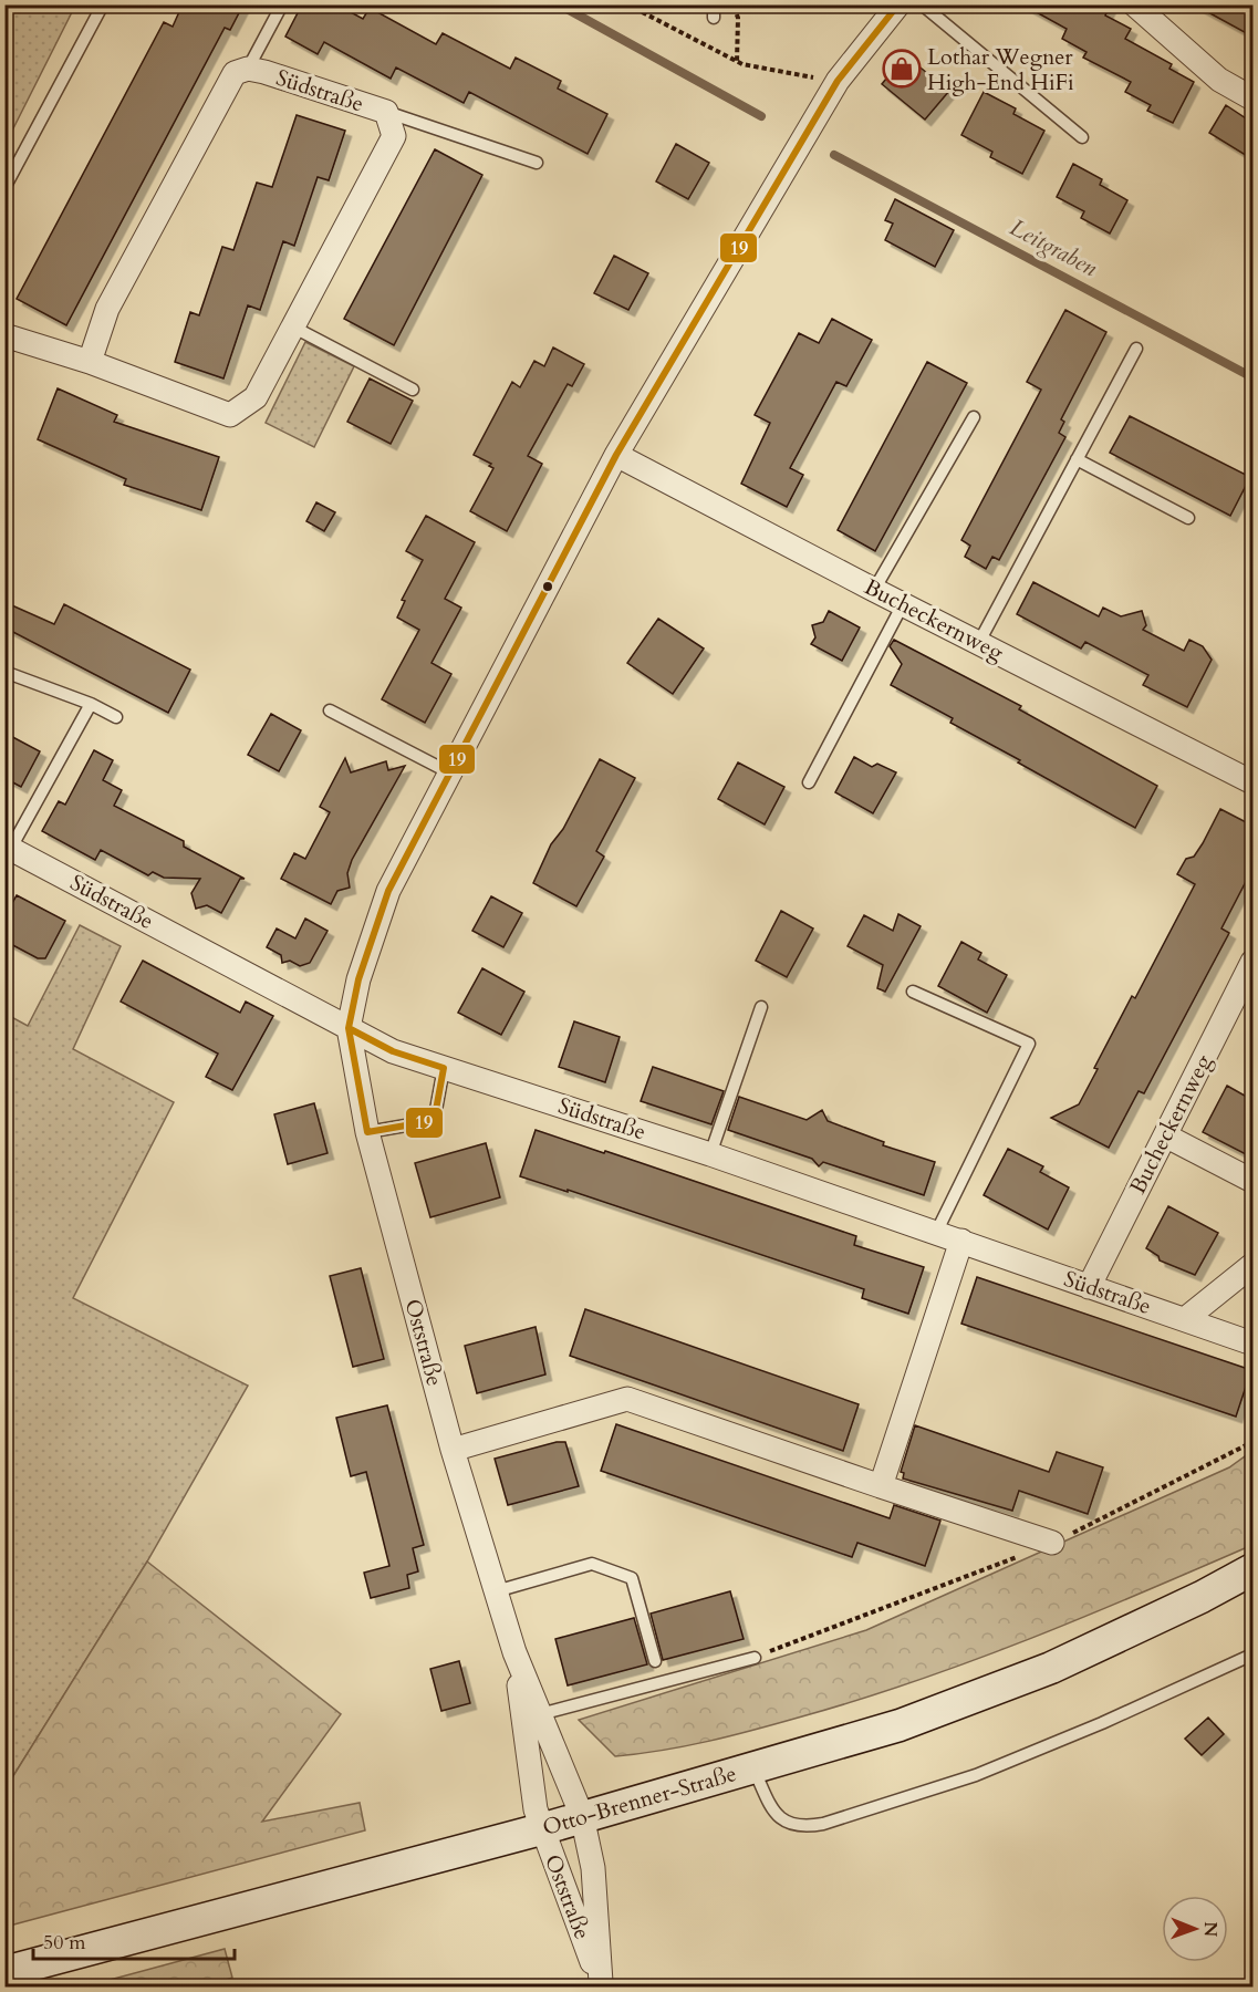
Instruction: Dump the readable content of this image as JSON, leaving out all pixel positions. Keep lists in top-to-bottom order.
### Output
{
  "streets": {
    "main road": ["Otto-Brenner-Straße"],
    "street": ["Südstraße", "Bucheckernweg", "Oststraße"]
  },
  "crossings": [
    ["Südstraße", "Bucheckernweg"],
    ["Südstraße", "Oststraße"],
    ["Oststraße", "Otto-Brenner-Straße"]
  ],
  "water": ["Leitgraben"],
  "places": {
    "shop": ["Lothar Wegner High-End HiFi"]
  },
  "lines": ["transit line 19"],
  "scale_bar": "50 m",
  "north": "right"
}
